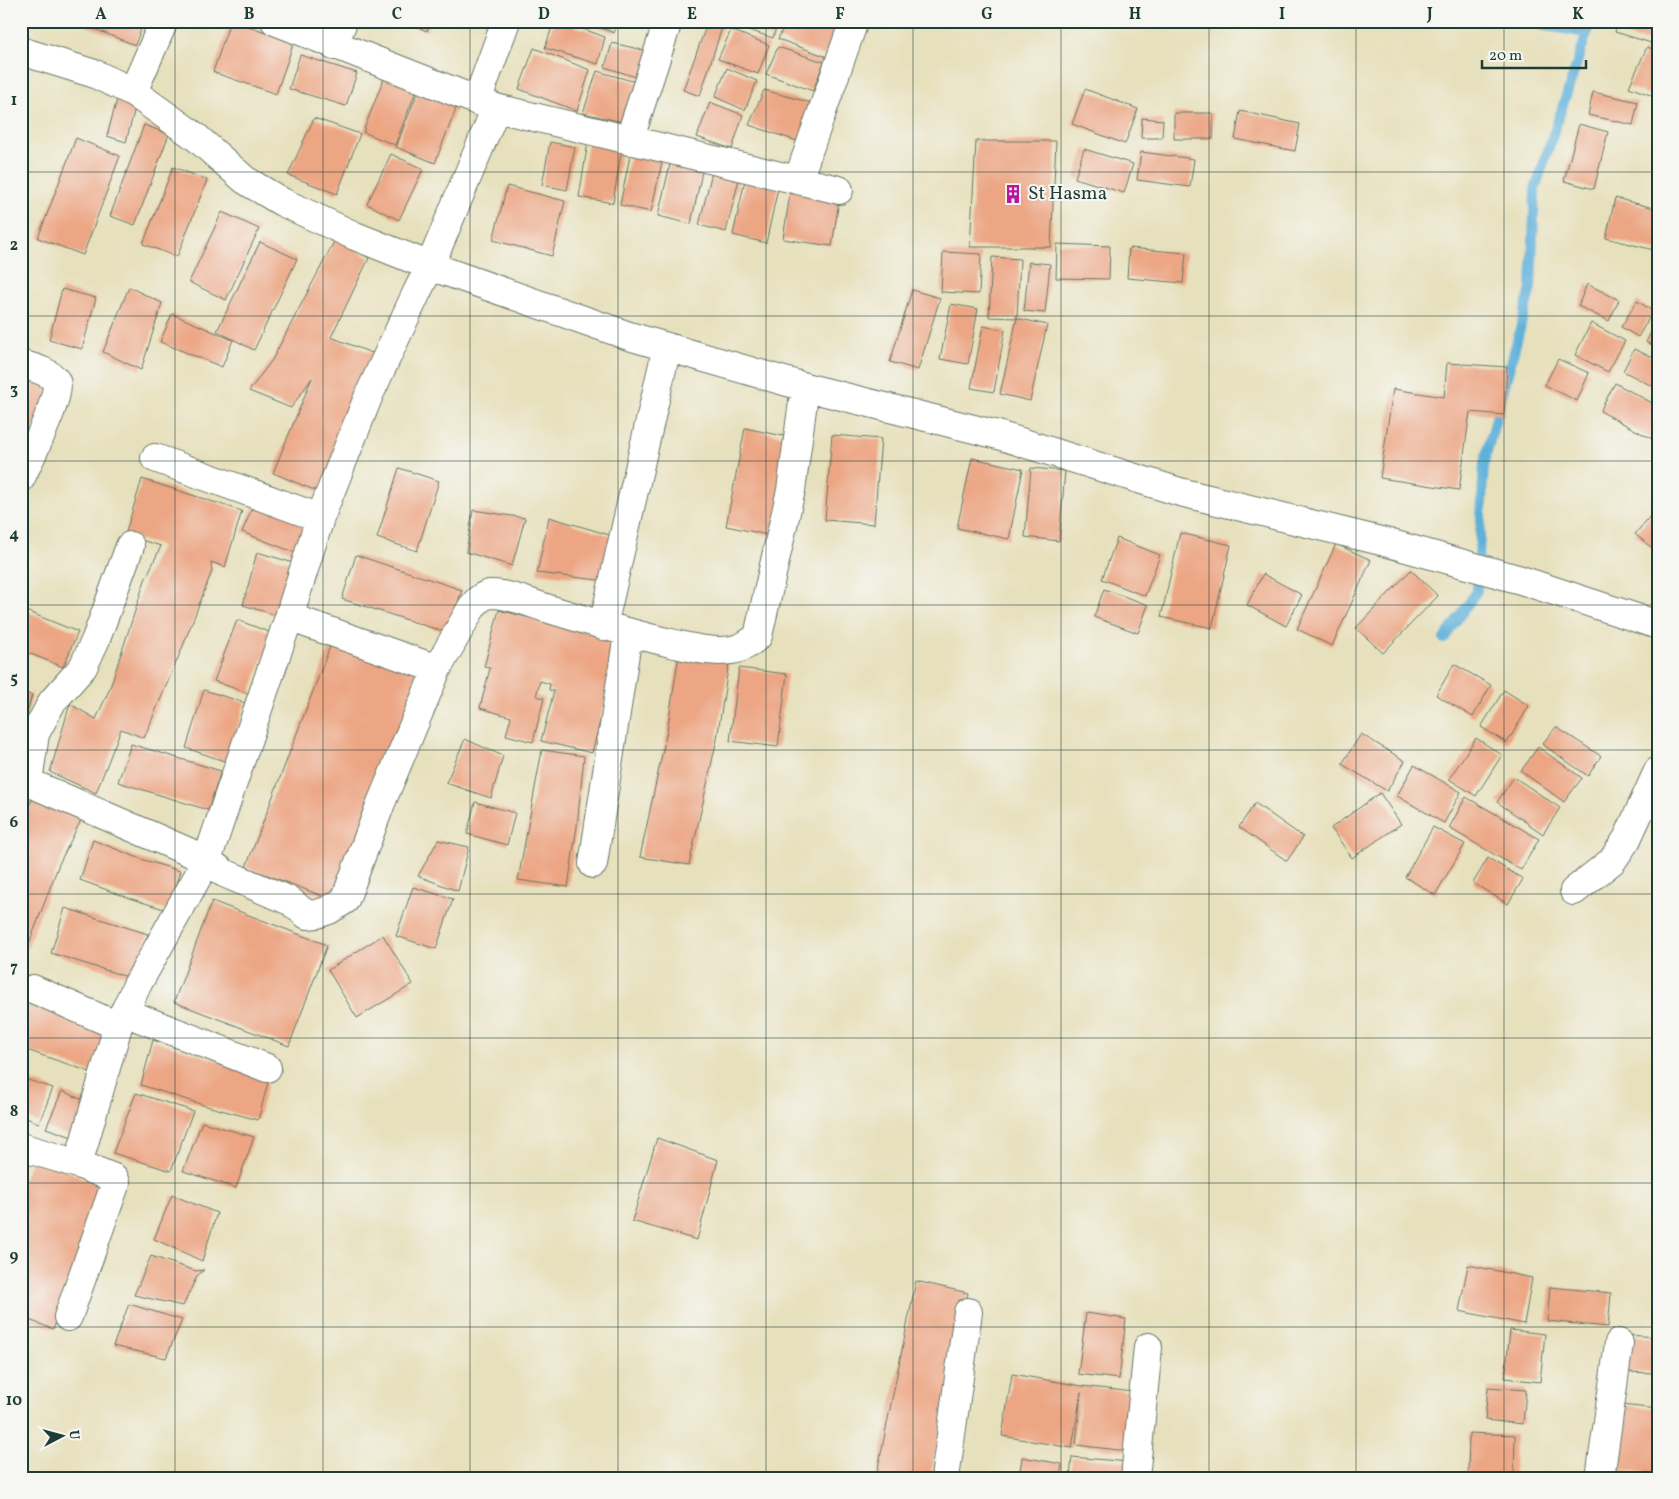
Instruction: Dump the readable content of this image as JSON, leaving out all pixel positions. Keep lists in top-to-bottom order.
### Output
{
  "places": {
    "building": ["St Hasma"]
  },
  "scale_bar": "20 m",
  "north": "right",
  "grid": {
    "columns": [
      "A",
      "B",
      "C",
      "D",
      "E",
      "F",
      "G",
      "H",
      "I",
      "J",
      "K"
    ],
    "rows": [
      "1",
      "2",
      "3",
      "4",
      "5",
      "6",
      "7",
      "8",
      "9",
      "10"
    ]
  }
}
